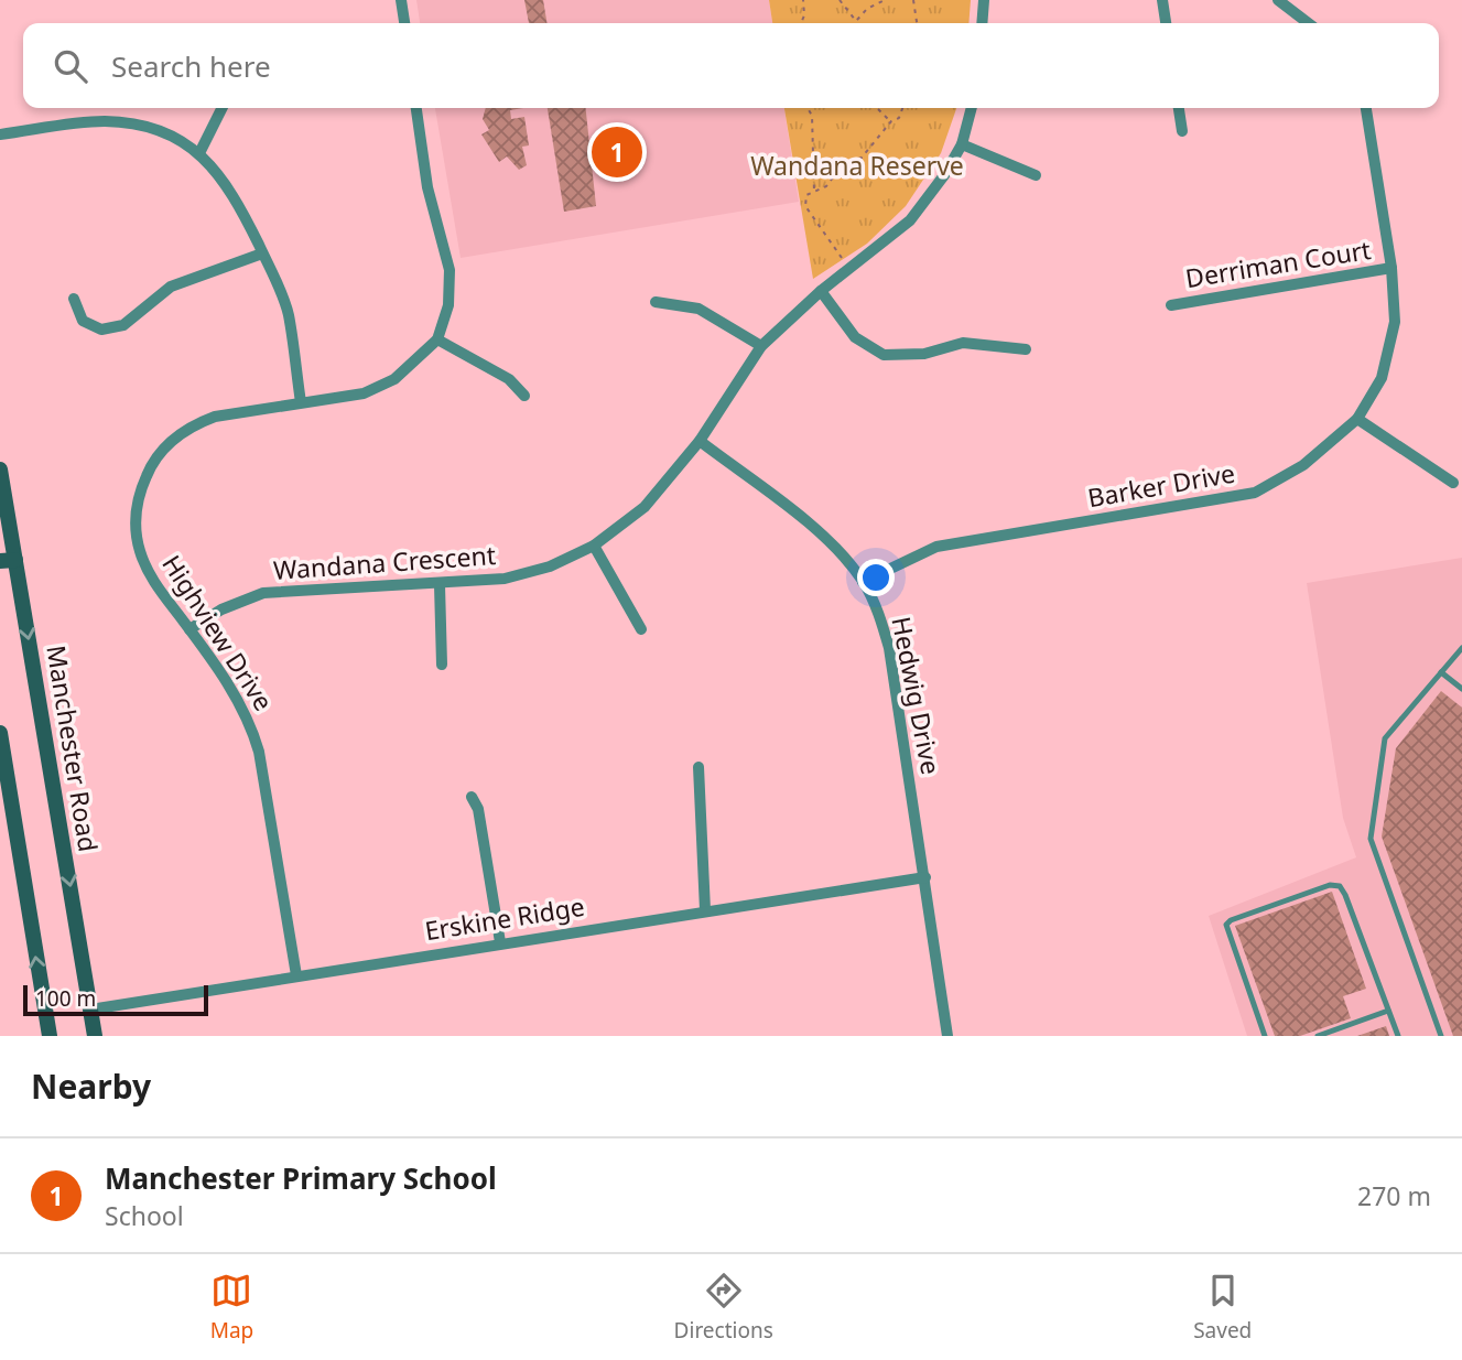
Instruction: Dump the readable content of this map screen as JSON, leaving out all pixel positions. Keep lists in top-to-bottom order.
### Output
{
  "streets": {
    "main road": ["Manchester Road"],
    "street": [
      "Derriman Court",
      "Barker Drive",
      "Wandana Crescent",
      "Highview Drive",
      "Hedwig Drive",
      "Erskine Ridge"
    ]
  },
  "crossings": [
    ["Derriman Court", "Barker Drive"],
    ["Barker Drive", "Hedwig Drive"],
    ["Wandana Crescent", "Highview Drive"],
    ["Wandana Crescent", "Hedwig Drive"],
    ["Highview Drive", "Erskine Ridge"],
    ["Hedwig Drive", "Erskine Ridge"],
    ["Manchester Road", "Erskine Ridge"]
  ],
  "parks": ["Wandana Reserve"],
  "scale_bar": "100 m",
  "page": {
    "search": "Search here",
    "pins": "1",
    "scale": "100 m",
    "heading": "Nearby",
    "list": [
      {
        "mark": "1",
        "name": "Manchester Primary School",
        "note": "School",
        "value": "270 m"
      }
    ],
    "nav": ["Map", "Directions", "Saved"]
  }
}
